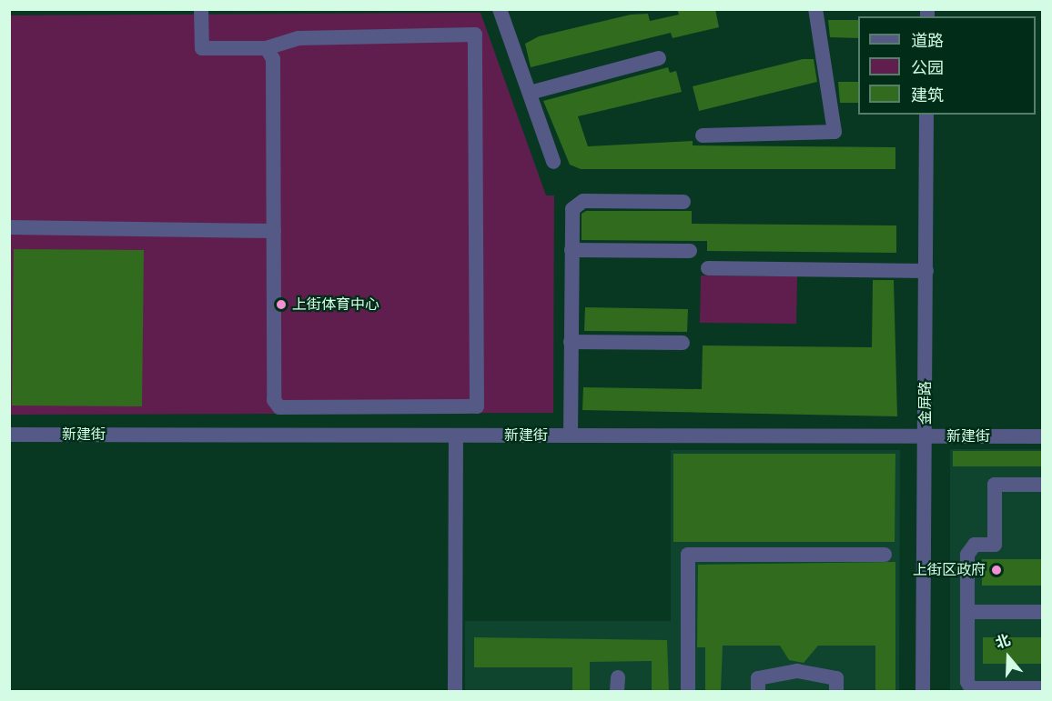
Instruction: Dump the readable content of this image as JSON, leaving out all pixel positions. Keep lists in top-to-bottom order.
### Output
{
  "streets": {
    "street": ["金屏路", "新建街"]
  },
  "crossings": [
    ["金屏路", "新建街"]
  ],
  "places": ["上街体育中心", "上街区政府"],
  "legend": ["道路", "公园", "建筑"],
  "north": "top"
}
